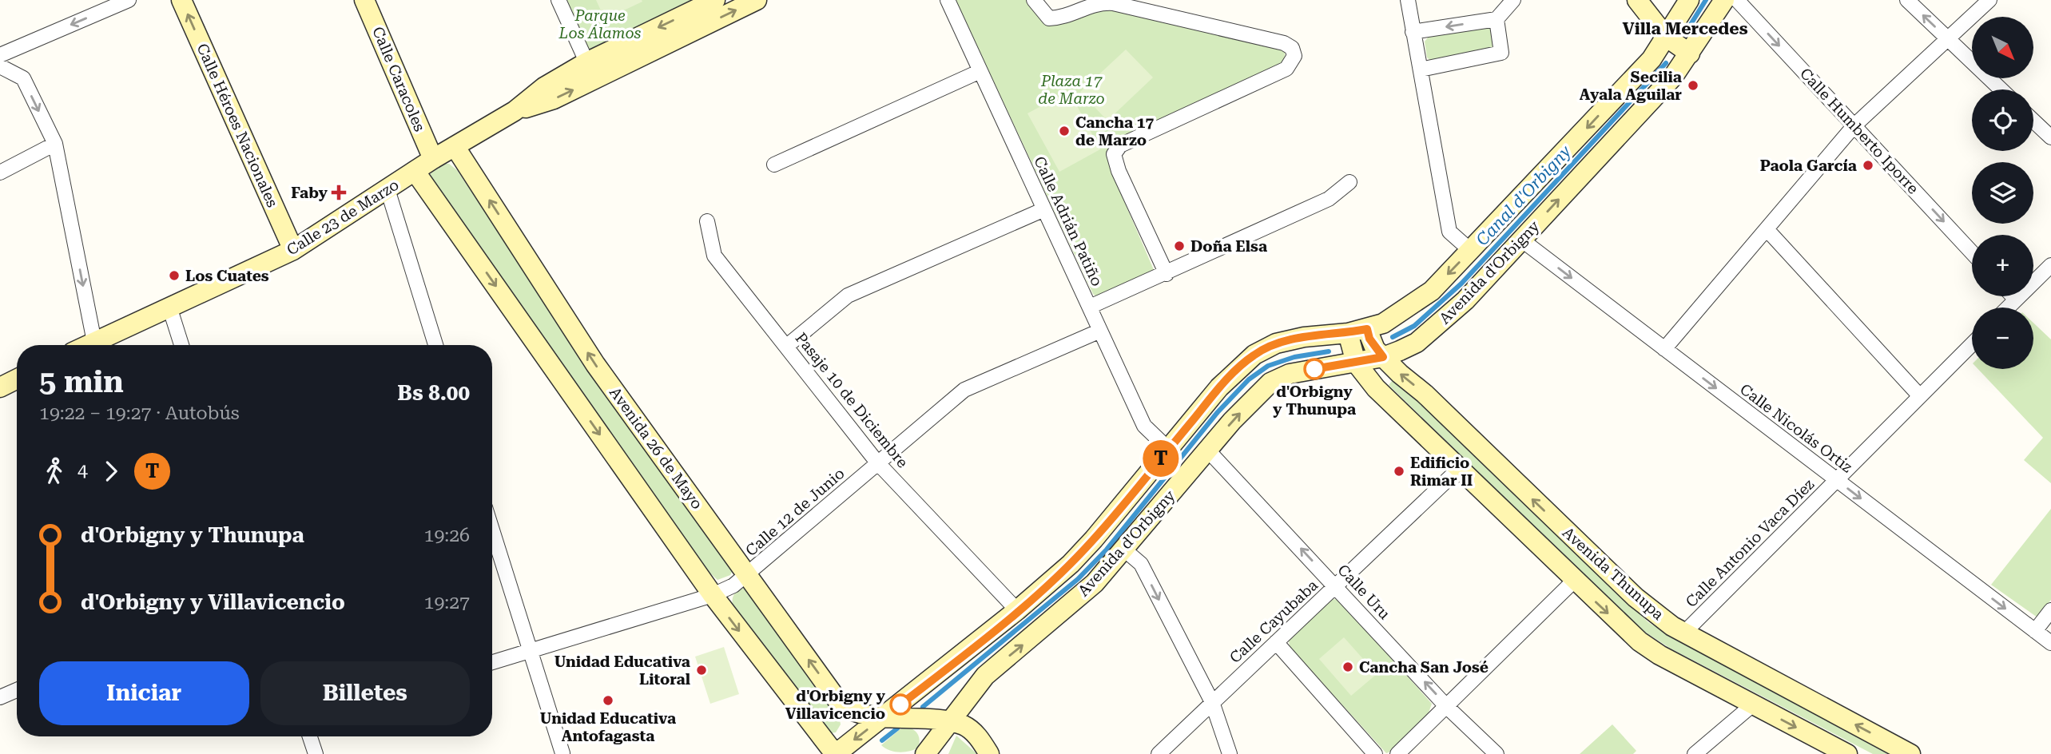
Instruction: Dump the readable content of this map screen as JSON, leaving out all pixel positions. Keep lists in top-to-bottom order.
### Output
{
  "streets": {
    "street": [
      "Calle Caracoles",
      "Calle Héroes Nacionales",
      "Calle Humberto Iporre",
      "Calle 23 de Marzo",
      "Calle Adrián Patiño",
      "Avenida d'Orbigny",
      "Pasaje 10 de Diciembre",
      "Calle Nicolás Ortiz",
      "Avenida 26 de Mayo",
      "Calle 12 de Junio",
      "Calle Antonio Vaca Díez",
      "Avenida Thunupa",
      "Calle Uru",
      "Calle Cayubaba"
    ]
  },
  "crossings": [
    ["Calle Caracoles", "Calle 23 de Marzo"],
    ["Calle Héroes Nacionales", "Calle 23 de Marzo"],
    ["Calle 23 de Marzo", "Avenida 26 de Mayo"],
    ["Calle Adrián Patiño", "Avenida d'Orbigny"],
    ["Calle Adrián Patiño", "Calle 12 de Junio"],
    ["Avenida d'Orbigny", "Pasaje 10 de Diciembre"],
    ["Avenida d'Orbigny", "Calle Nicolás Ortiz"],
    ["Avenida d'Orbigny", "Avenida 26 de Mayo"],
    ["Avenida d'Orbigny", "Avenida Thunupa"],
    ["Avenida d'Orbigny", "Calle Uru"],
    ["Pasaje 10 de Diciembre", "Calle 12 de Junio"],
    ["Calle Nicolás Ortiz", "Calle Antonio Vaca Díez"],
    ["Avenida 26 de Mayo", "Calle 12 de Junio"],
    ["Calle Antonio Vaca Díez", "Avenida Thunupa"],
    ["Avenida Thunupa", "Calle Cayubaba"],
    ["Calle Uru", "Calle Cayubaba"]
  ],
  "one_way": ["Calle Humberto Iporre", "Calle Nicolás Ortiz"],
  "districts": ["Villa Mercedes"],
  "water": ["Canal d'Orbigny"],
  "parks": ["Parque Los Álamos", "Plaza 17 de Marzo"],
  "places": {
    "other": [
      "Secilia Ayala Aguilar",
      "Cancha 17 de Marzo",
      "Paola García",
      "Doña Elsa",
      "Los Cuates",
      "d'Orbigny y Thunupa",
      "Edificio Rimar II",
      "Cancha San José",
      "Unidad Educativa Litoral",
      "Unidad Educativa Antofagasta",
      "d'Orbigny y Villavicencio"
    ],
    "health": ["Faby"]
  },
  "lines": ["bus line T"],
  "north": "bottom right",
  "page": {
    "on_map": "T",
    "map_buttons": ["+", "−"],
    "heading": ["5 min", "19:22 – 19:27 · Autobús", "Bs 8.00"],
    "legs": ["4", "T"],
    "list": [
      {
        "name": "d'Orbigny y Thunupa",
        "value": "19:26"
      },
      {
        "name": "d'Orbigny y Villavicencio",
        "value": "19:27"
      }
    ],
    "buttons": ["Iniciar", "Billetes"]
  }
}
